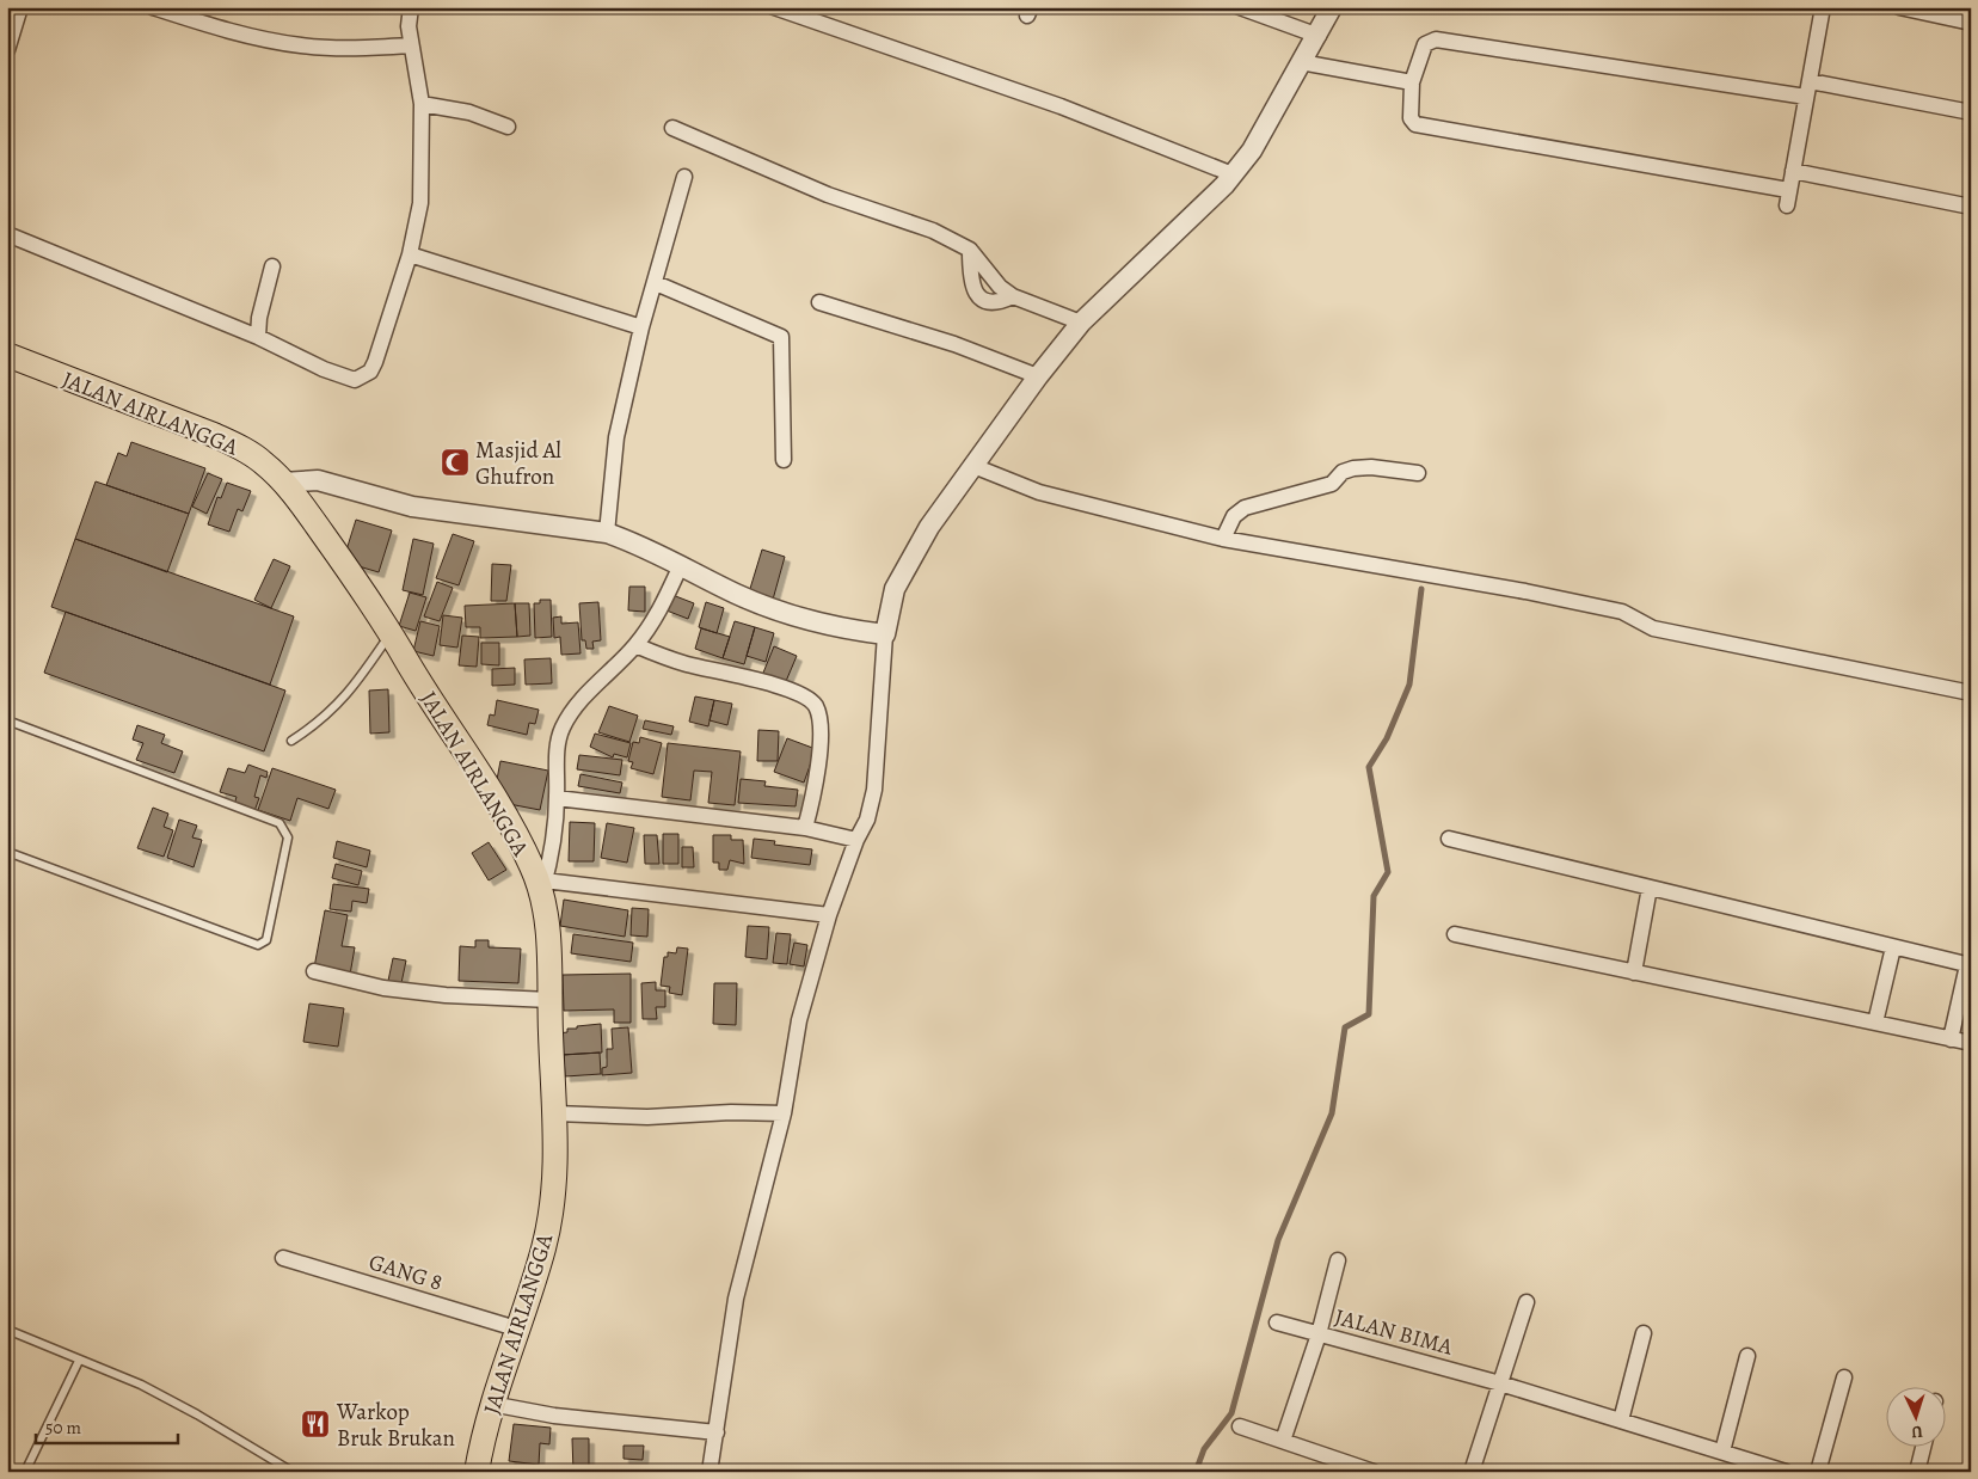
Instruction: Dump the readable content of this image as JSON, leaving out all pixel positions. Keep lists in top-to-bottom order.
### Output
{
  "streets": {
    "main road": ["JALAN AIRLANGGA"],
    "street": ["GANG 8", "JALAN BIMA"]
  },
  "crossings": [
    ["JALAN AIRLANGGA", "GANG 8"]
  ],
  "places": {
    "mosque": ["Masjid Al Ghufron"],
    "restaurant": ["Warkop Bruk Brukan"]
  },
  "scale_bar": "50 m",
  "north": "bottom"
}
